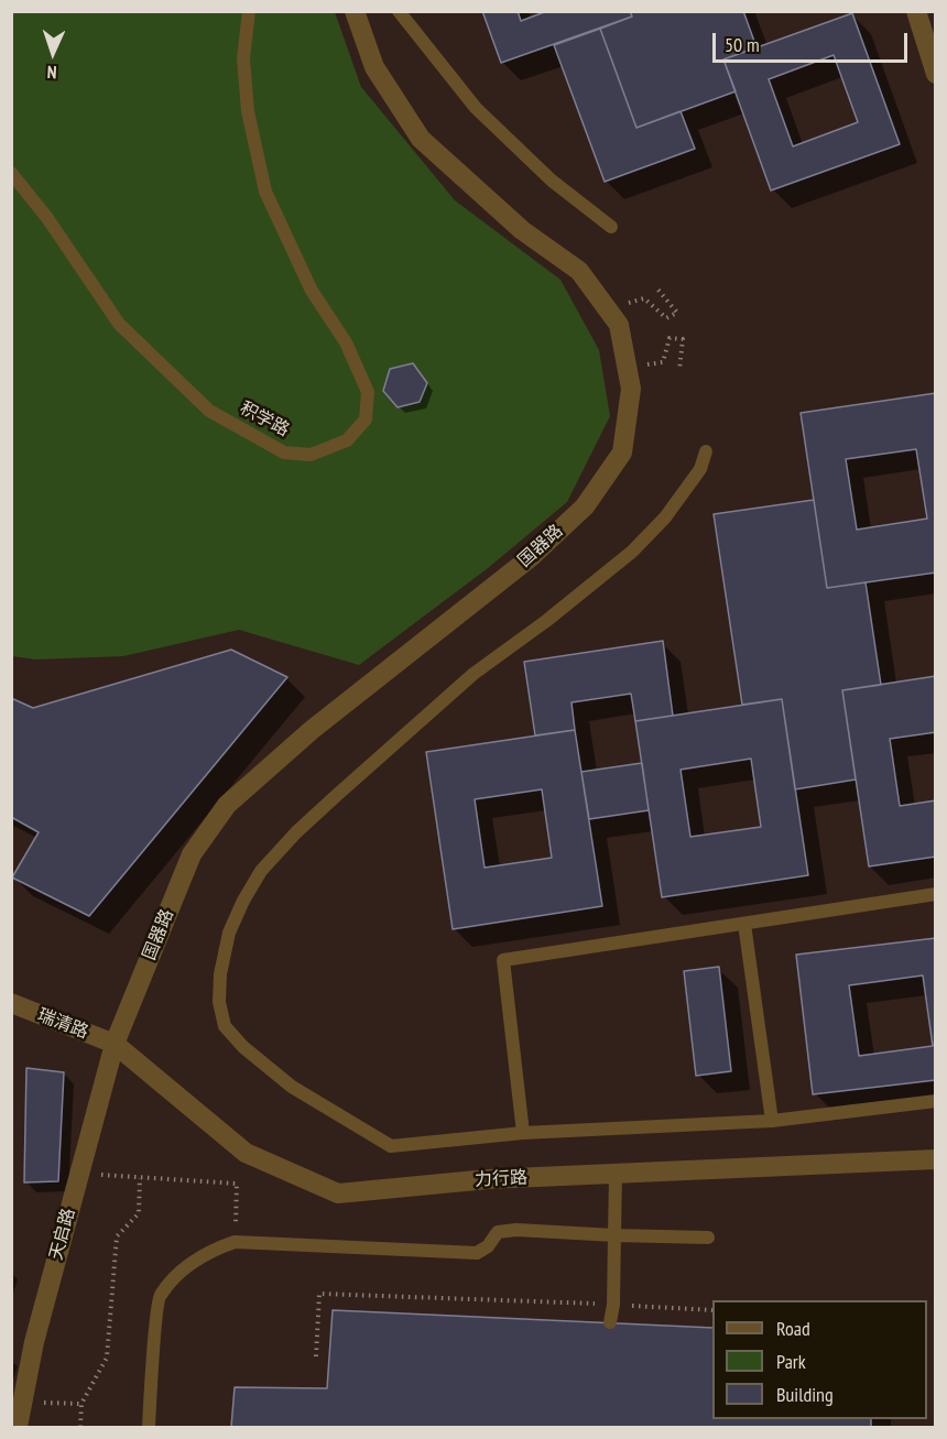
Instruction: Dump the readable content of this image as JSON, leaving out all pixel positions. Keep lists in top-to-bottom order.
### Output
{
  "streets": {
    "street": [
      "国器路",
      "瑞清路",
      "力行路",
      "天启路"
    ],
    "lane": ["积学路"]
  },
  "crossings": [
    ["国器路", "瑞清路"],
    ["国器路", "力行路"],
    ["国器路", "天启路"],
    ["瑞清路", "力行路"],
    ["瑞清路", "天启路"],
    ["力行路", "天启路"]
  ],
  "legend": ["Road", "Park", "Building"],
  "scale_bar": "50 m",
  "north": "bottom"
}
